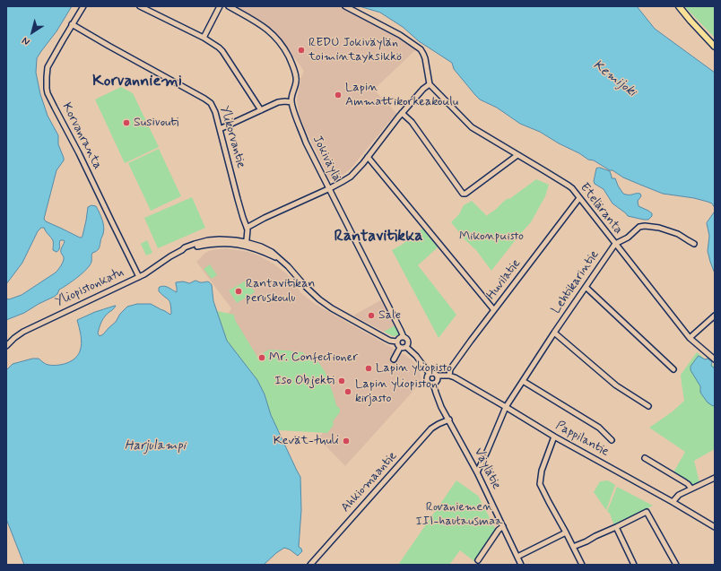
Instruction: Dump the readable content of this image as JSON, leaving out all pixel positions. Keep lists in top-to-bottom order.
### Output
{
  "streets": {
    "street": [
      "Korvanranta",
      "Ylikorvantie",
      "Jokiväylä",
      "Eteläranta",
      "Huvilatie",
      "Lehtikarintie",
      "Yliopistonkatu",
      "Pappilantie",
      "Väylätie",
      "Ahkiomaantie"
    ]
  },
  "crossings": [
    ["Korvanranta", "Ylikorvantie"],
    ["Korvanranta", "Yliopistonkatu"],
    ["Jokiväylä", "Yliopistonkatu"],
    ["Eteläranta", "Huvilatie"],
    ["Eteläranta", "Lehtikarintie"],
    ["Huvilatie", "Pappilantie"],
    ["Lehtikarintie", "Pappilantie"],
    ["Lehtikarintie", "Väylätie"],
    ["Pappilantie", "Väylätie"],
    ["Väylätie", "Ahkiomaantie"]
  ],
  "districts": ["Korvanniemi", "Rantavitikka"],
  "water": ["Kemijoki", "Harjulampi"],
  "parks": ["Mikonpuisto", "Rovaniemen III-hautausmaa"],
  "places": [
    "REDU Jokiväylän toimintayksikkö",
    "Lapin Ammattikorkeakoulu",
    "Susivouti",
    "Rantavitikan peruskoulu",
    "Sale",
    "Mr. Confectioner",
    "Lapin yliopisto",
    "Iso Objekti",
    "Lapin yliopiston kirjasto",
    "Kevät-tuuli"
  ],
  "north": "bottom left"
}
